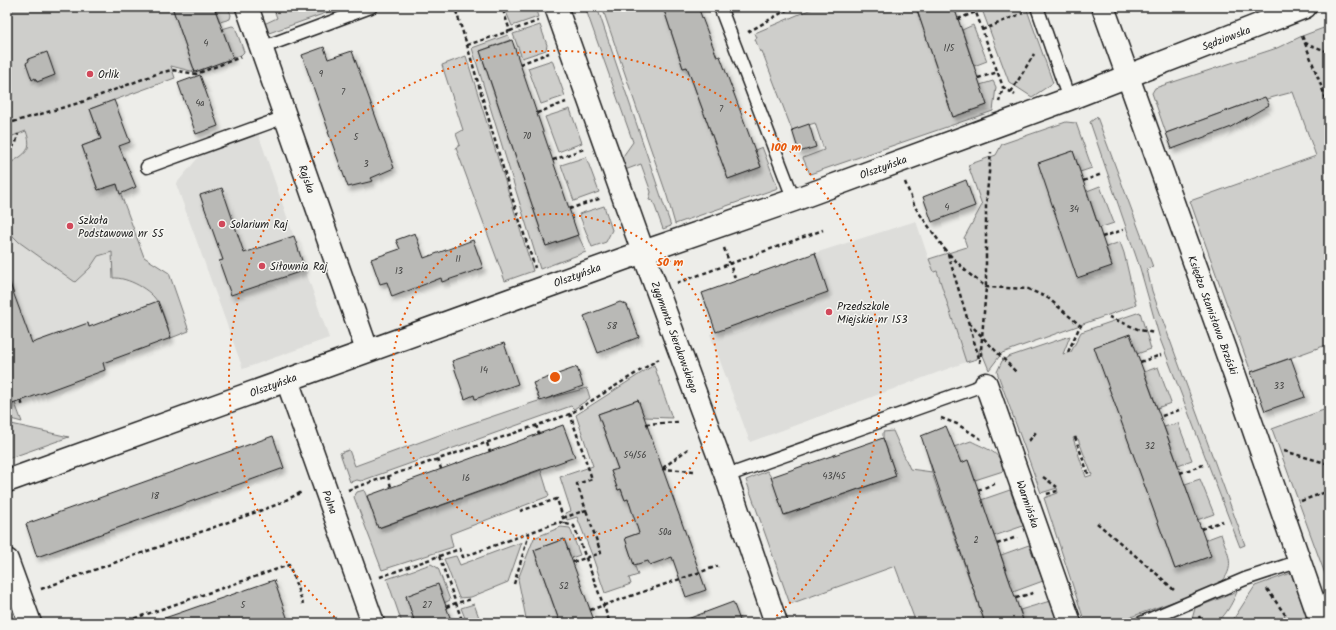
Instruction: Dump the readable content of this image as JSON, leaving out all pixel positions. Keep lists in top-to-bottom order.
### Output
{
  "streets": {
    "street": [
      "Sędziowska",
      "Olsztyńska",
      "Rajska",
      "Księdza Stanisława Brzóski",
      "Zygmunta Sierakowskiego",
      "Polna",
      "Warmińska"
    ]
  },
  "crossings": [
    ["Sędziowska", "Olsztyńska"],
    ["Sędziowska", "Księdza Stanisława Brzóski"],
    ["Olsztyńska", "Rajska"],
    ["Olsztyńska", "Księdza Stanisława Brzóski"],
    ["Olsztyńska", "Zygmunta Sierakowskiego"],
    ["Olsztyńska", "Polna"]
  ],
  "places": [
    "Orlik",
    "Solarium Raj",
    "Szkoła Podstawowa nr 55",
    "Siłownia Raj",
    "Przedszkole Miejskie nr 153"
  ],
  "house_numbers": [
    "4",
    "1/5",
    "9",
    "7",
    "4a",
    "7",
    "70",
    "5",
    "3",
    "4",
    "34",
    "11",
    "13",
    "58",
    "14",
    "33",
    "32",
    "54/56",
    "43/45",
    "16",
    "18",
    "50a",
    "2",
    "52",
    "5",
    "27"
  ],
  "rings": ["100 m", "50 m"]
}
